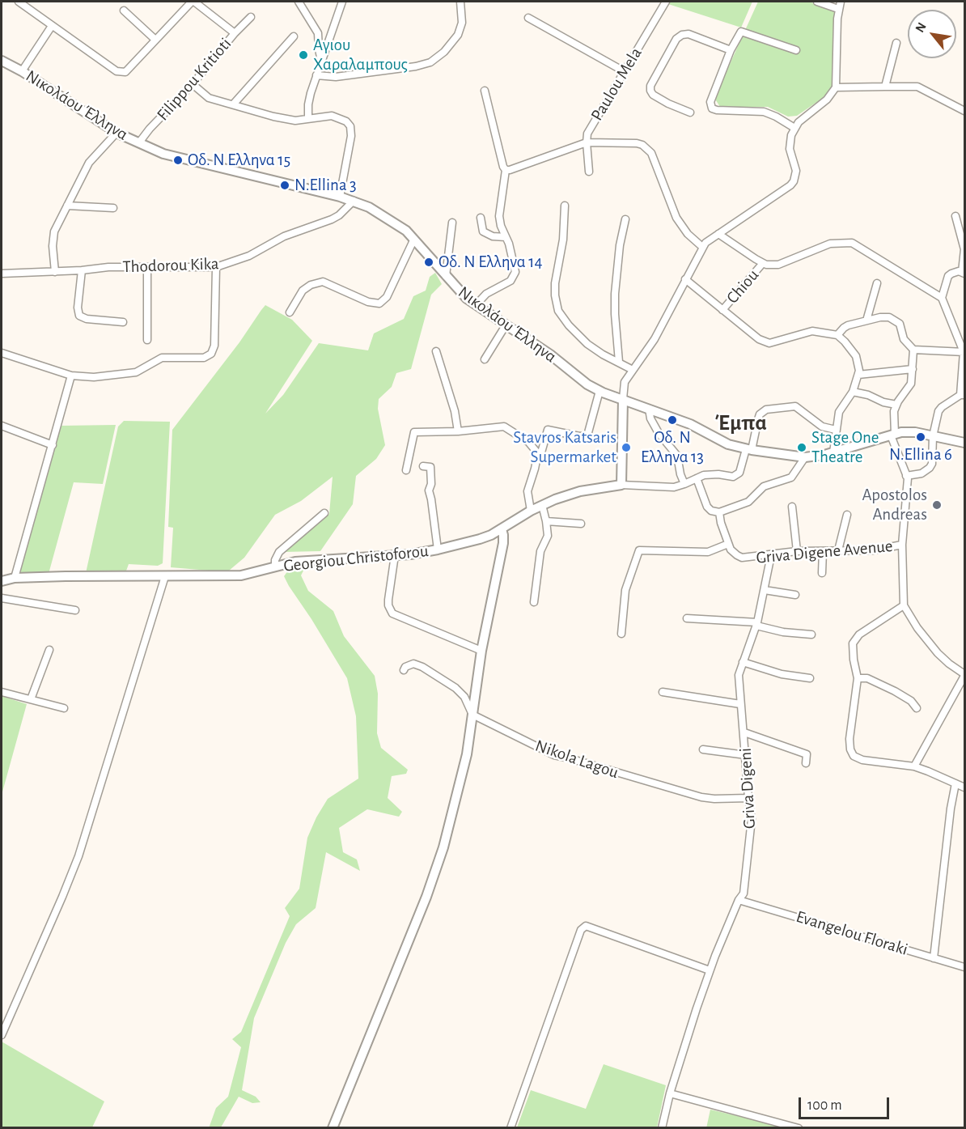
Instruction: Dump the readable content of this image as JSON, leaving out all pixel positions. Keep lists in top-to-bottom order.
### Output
{
  "streets": {
    "street": [
      "Filippou Kritioti",
      "Paulou Mela",
      "Νικολάου Έλληνα",
      "Thodorou Kika",
      "Chiou",
      "Griva Digene Avenue",
      "Georgiou Christoforou",
      "Nikola Lagou",
      "Griva Digeni",
      "Evangelou Floraki"
    ]
  },
  "crossings": [
    ["Filippou Kritioti", "Νικολάου Έλληνα"],
    ["Νικολάου Έλληνα", "Thodorou Kika"],
    ["Νικολάου Έλληνα", "Georgiou Christoforou"],
    ["Griva Digene Avenue", "Griva Digeni"],
    ["Nikola Lagou", "Griva Digeni"],
    ["Griva Digeni", "Evangelou Floraki"]
  ],
  "districts": ["Έμπα"],
  "places": [
    "Αγιου Χαραλαμπους",
    "Οδ. Ν Ελληνα 15",
    "N.Ellina 3",
    "Οδ. Ν Ελληνα 14",
    "Οδ. Ν Ελληνα 13",
    "N.Ellina 6",
    "Stavros Katsaris Supermarket",
    "Stage One Theatre",
    "Apostolos Andreas"
  ],
  "scale_bar": "100 m",
  "north": "top left"
}
